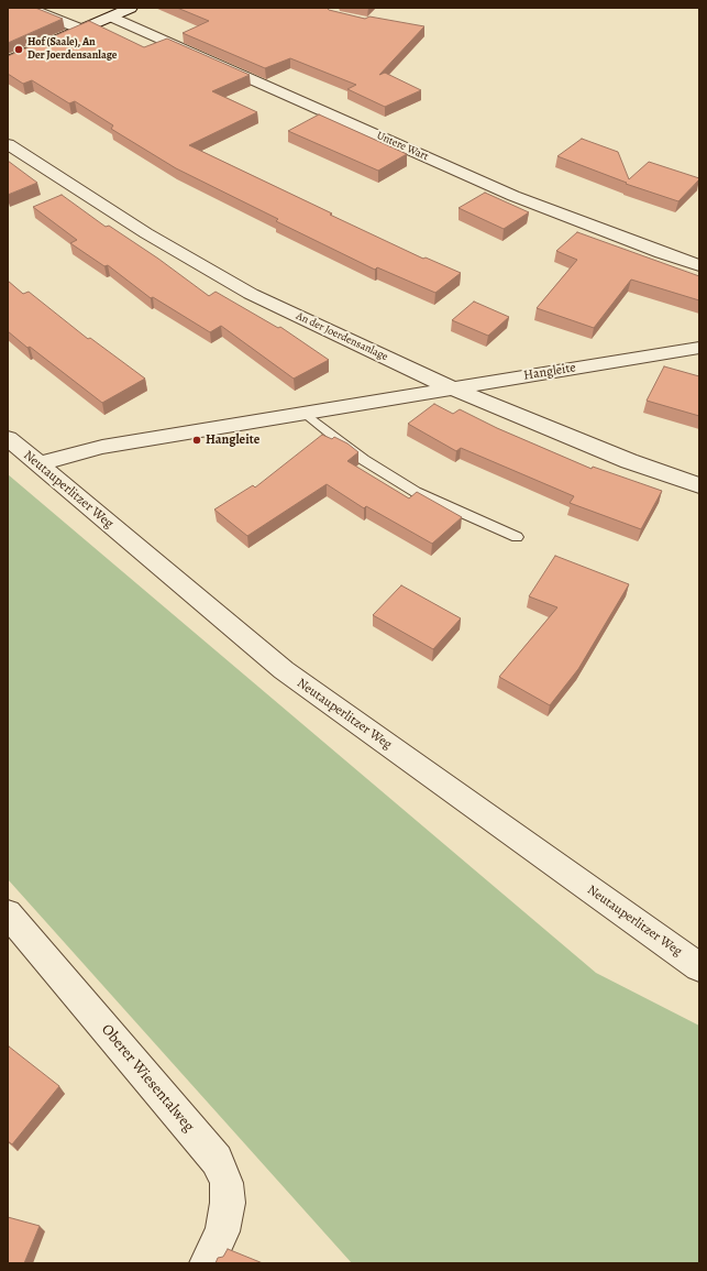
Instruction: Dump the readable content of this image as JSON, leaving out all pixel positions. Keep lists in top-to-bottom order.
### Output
{
  "streets": {
    "street": [
      "Untere Wart",
      "An der Joerdensanlage",
      "Hangleite",
      "Neutauperlitzer Weg",
      "Oberer Wiesentalweg"
    ]
  },
  "crossings": [
    ["An der Joerdensanlage", "Hangleite"],
    ["Hangleite", "Neutauperlitzer Weg"]
  ],
  "places": ["Hof (Saale), An Der Joerdensanlage", "Hangleite"]
}
